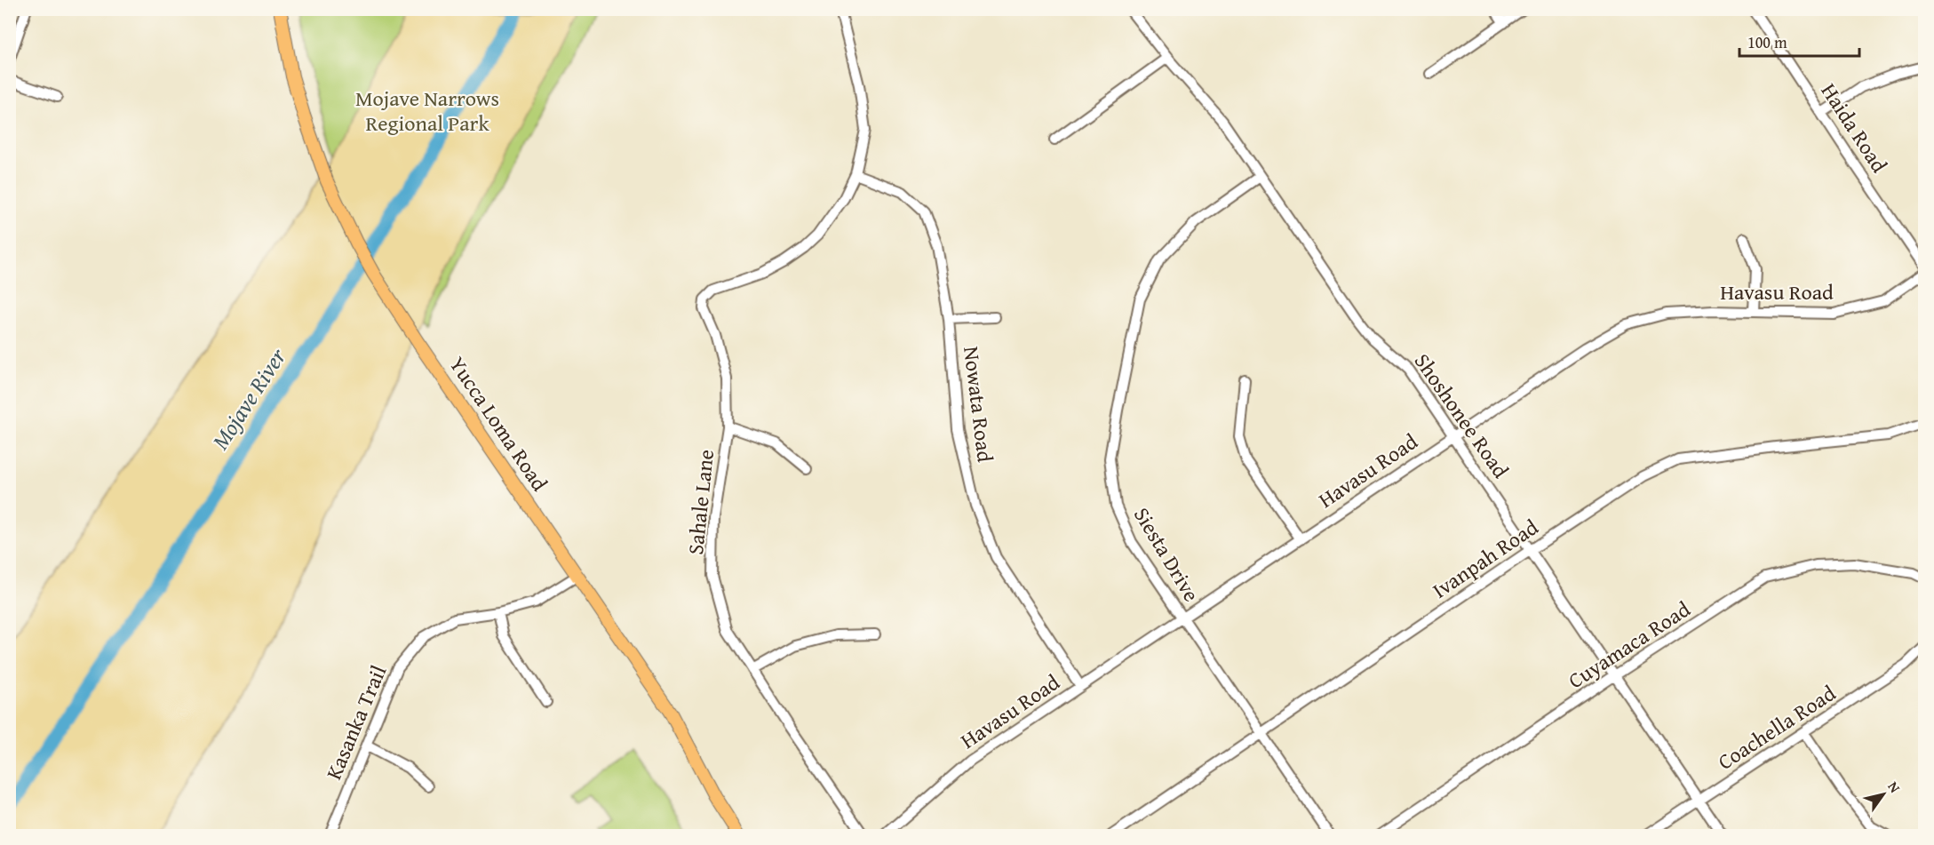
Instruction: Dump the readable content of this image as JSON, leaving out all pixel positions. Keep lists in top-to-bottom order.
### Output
{
  "streets": {
    "main road": ["Yucca Loma Road"],
    "street": [
      "Haida Road",
      "Havasu Road",
      "Nowata Road",
      "Shoshonee Road",
      "Sahale Lane",
      "Siesta Drive",
      "Ivanpah Road",
      "Cuyamaca Road",
      "Kasanka Trail",
      "Coachella Road"
    ]
  },
  "crossings": [
    ["Havasu Road", "Nowata Road"],
    ["Havasu Road", "Shoshonee Road"],
    ["Havasu Road", "Siesta Drive"],
    ["Nowata Road", "Sahale Lane"],
    ["Shoshonee Road", "Siesta Drive"],
    ["Shoshonee Road", "Ivanpah Road"],
    ["Shoshonee Road", "Cuyamaca Road"],
    ["Shoshonee Road", "Coachella Road"],
    ["Yucca Loma Road", "Kasanka Trail"],
    ["Siesta Drive", "Ivanpah Road"]
  ],
  "water": ["Mojave River"],
  "parks": ["Mojave Narrows Regional Park"],
  "scale_bar": "100 m",
  "north": "top right"
}
